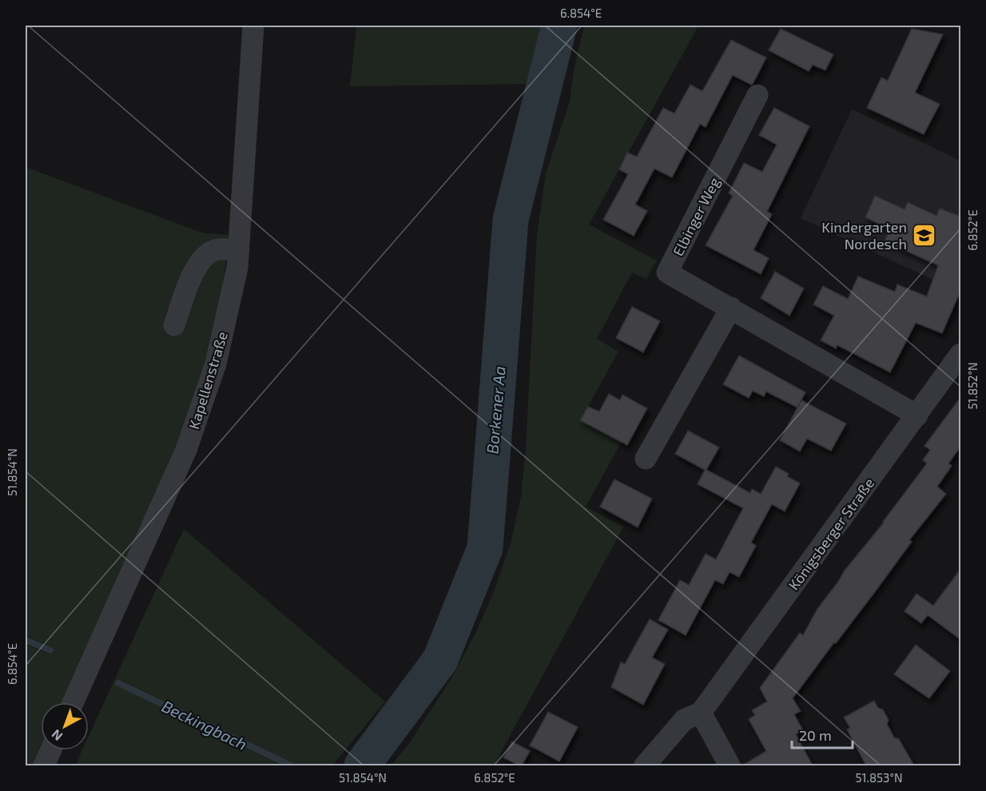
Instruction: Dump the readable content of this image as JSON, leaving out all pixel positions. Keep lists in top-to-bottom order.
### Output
{
  "streets": {
    "street": ["Elbinger Weg", "Kapellenstraße", "Königsberger Straße"]
  },
  "crossings": [
    ["Elbinger Weg", "Königsberger Straße"]
  ],
  "water": ["Borkener Aa", "Beckingbach"],
  "places": {
    "school or university": ["Kindergarten Nordesch"]
  },
  "scale_bar": "20 m",
  "north": "bottom left",
  "coordinates": [
    "6.854°E",
    "6.852°E",
    "51.852°N",
    "51.854°N",
    "51.853°N"
  ]
}
